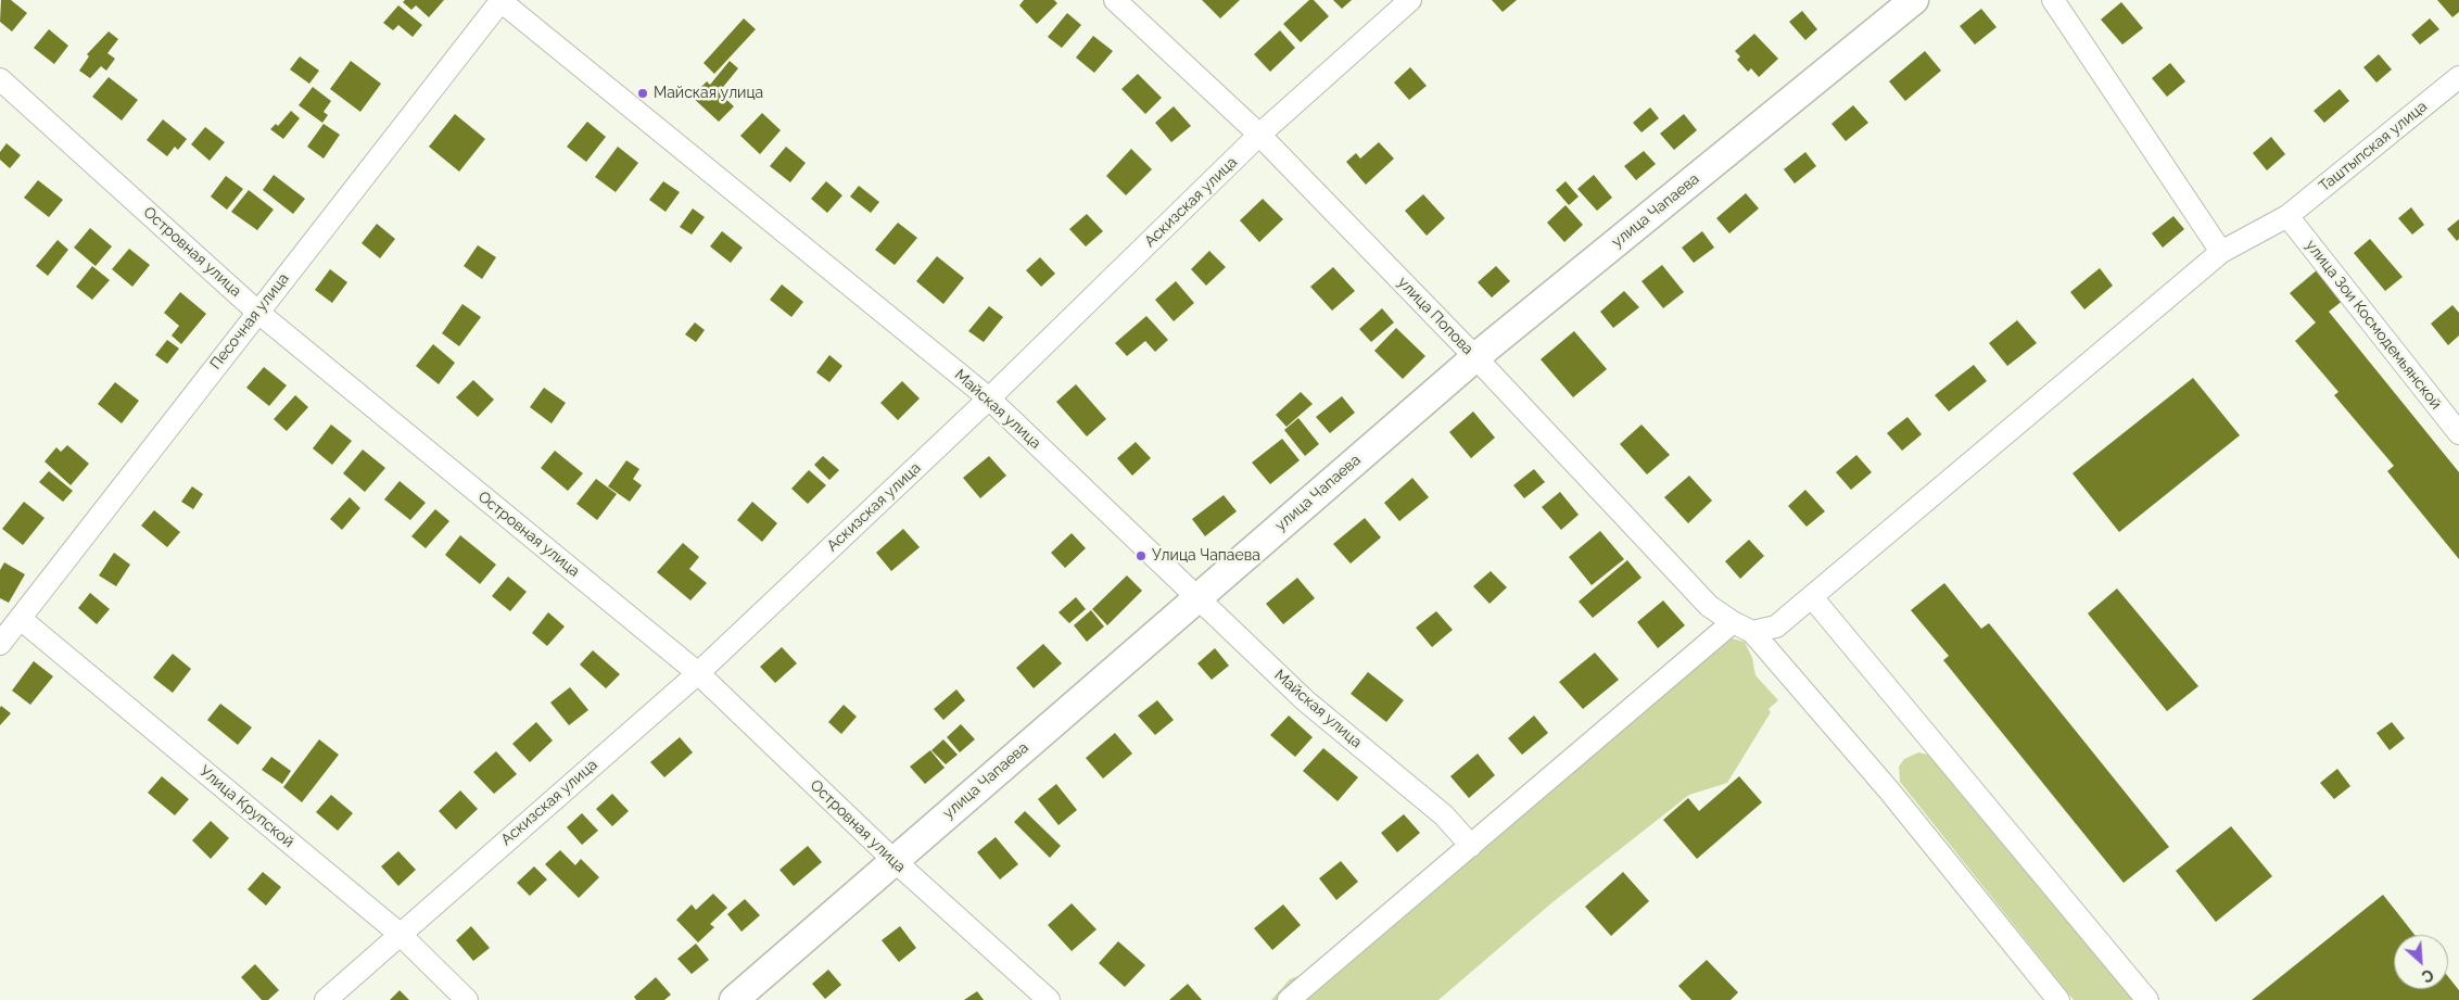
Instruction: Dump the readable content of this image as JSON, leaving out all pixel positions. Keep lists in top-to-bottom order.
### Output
{
  "streets": {
    "street": [
      "Таштыпская улица",
      "Аскизская улица",
      "улица Чапаева",
      "Островная улица",
      "улица Попова",
      "Песочная улица",
      "улица Зои Космодемьянской",
      "Майская улица",
      "Улица Крупской"
    ]
  },
  "crossings": [
    ["Таштыпская улица", "улица Попова"],
    ["Таштыпская улица", "улица Зои Космодемьянской"],
    ["Аскизская улица", "Островная улица"],
    ["Аскизская улица", "улица Попова"],
    ["Аскизская улица", "Майская улица"],
    ["Аскизская улица", "Улица Крупской"],
    ["улица Чапаева", "Островная улица"],
    ["улица Чапаева", "улица Попова"],
    ["улица Чапаева", "Майская улица"],
    ["Островная улица", "Песочная улица"],
    ["Песочная улица", "Майская улица"],
    ["Песочная улица", "Улица Крупской"]
  ],
  "places": ["Майская улица", "Улица Чапаева"],
  "north": "bottom right"
}
